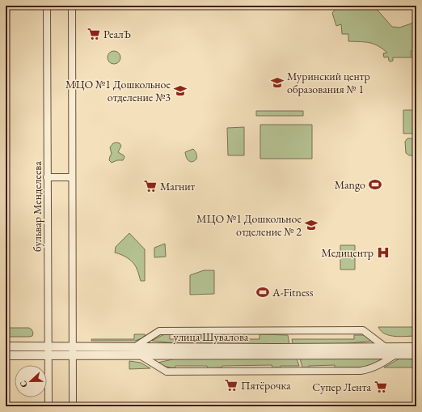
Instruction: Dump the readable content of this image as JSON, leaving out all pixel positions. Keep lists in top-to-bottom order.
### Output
{
  "streets": {
    "street": ["бульвар Менделеева", "улица Шувалова"]
  },
  "crossings": [
    ["бульвар Менделеева", "улица Шувалова"]
  ],
  "places": {
    "supermarket": [
      "РеалЪ",
      "Магнит",
      "Пятёрочка",
      "Супер Лента"
    ],
    "school or university": ["Муринский центр образования № 1", "МЦО №1 Дошкольное отделение №3", "МЦО №1 Дошкольное отделение № 2"],
    "sports": ["Mango", "A-Fitness"],
    "hospital": ["Медицентр"]
  },
  "north": "left"
}
